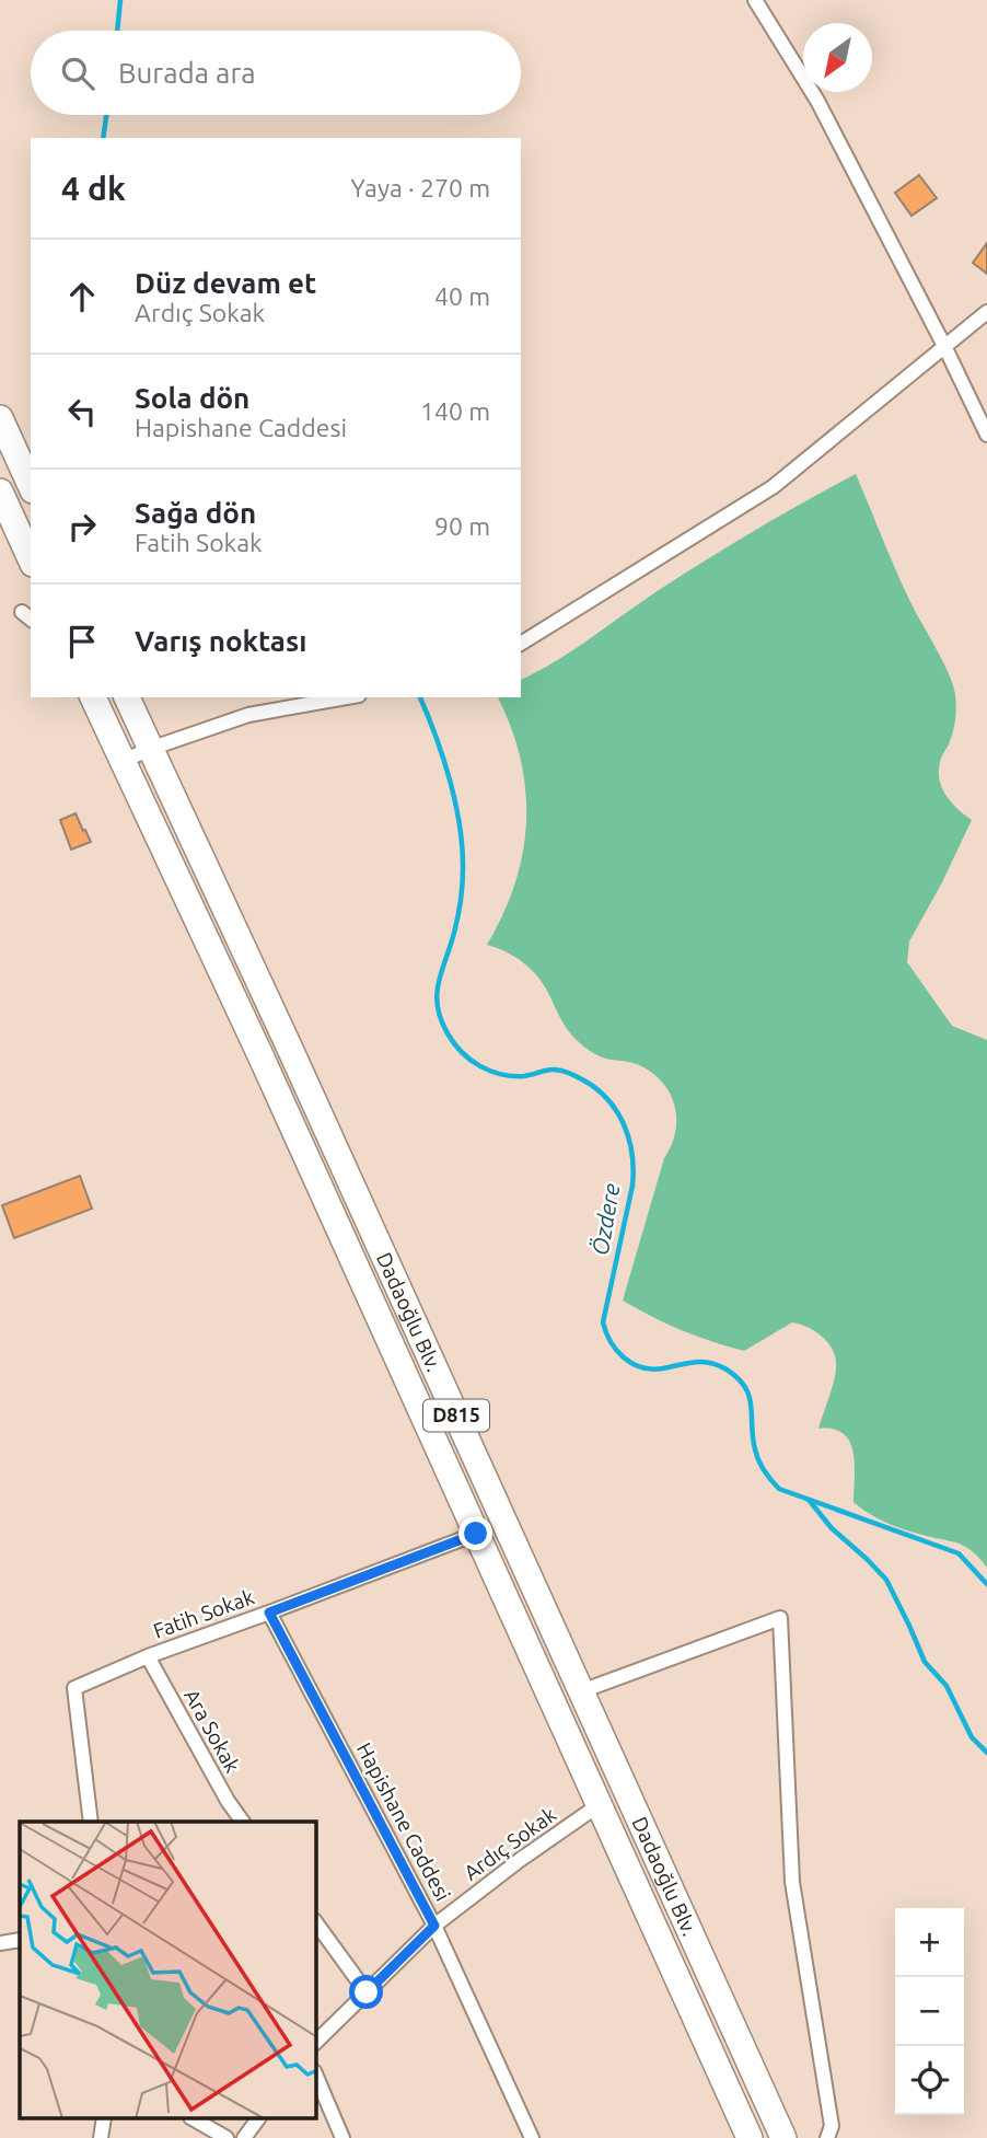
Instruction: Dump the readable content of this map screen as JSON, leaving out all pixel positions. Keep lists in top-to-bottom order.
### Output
{
  "streets": {
    "highway": ["Dadaoğlu Blv.", "D815"],
    "street": [
      "Fatih Sokak",
      "Ara Sokak",
      "Hapishane Caddesi",
      "Ardıç Sokak"
    ]
  },
  "crossings": [
    ["Dadaoğlu Blv.", "Fatih Sokak"],
    ["Dadaoğlu Blv.", "Ardıç Sokak"],
    ["Fatih Sokak", "Ara Sokak"],
    ["Fatih Sokak", "Hapishane Caddesi"],
    ["Hapishane Caddesi", "Ardıç Sokak"]
  ],
  "water": ["Özdere"],
  "north": "bottom left",
  "page": {
    "search": "Burada ara",
    "heading": ["4 dk", "Yaya · 270 m"],
    "list": [
      ["Düz devam et", "Ardıç Sokak", "40 m"],
      ["Sola dön", "Hapishane Caddesi", "140 m"],
      ["Sağa dön", "Fatih Sokak", "90 m"],
      "Varış noktası"
    ],
    "map_buttons": ["+", "−"]
  }
}
